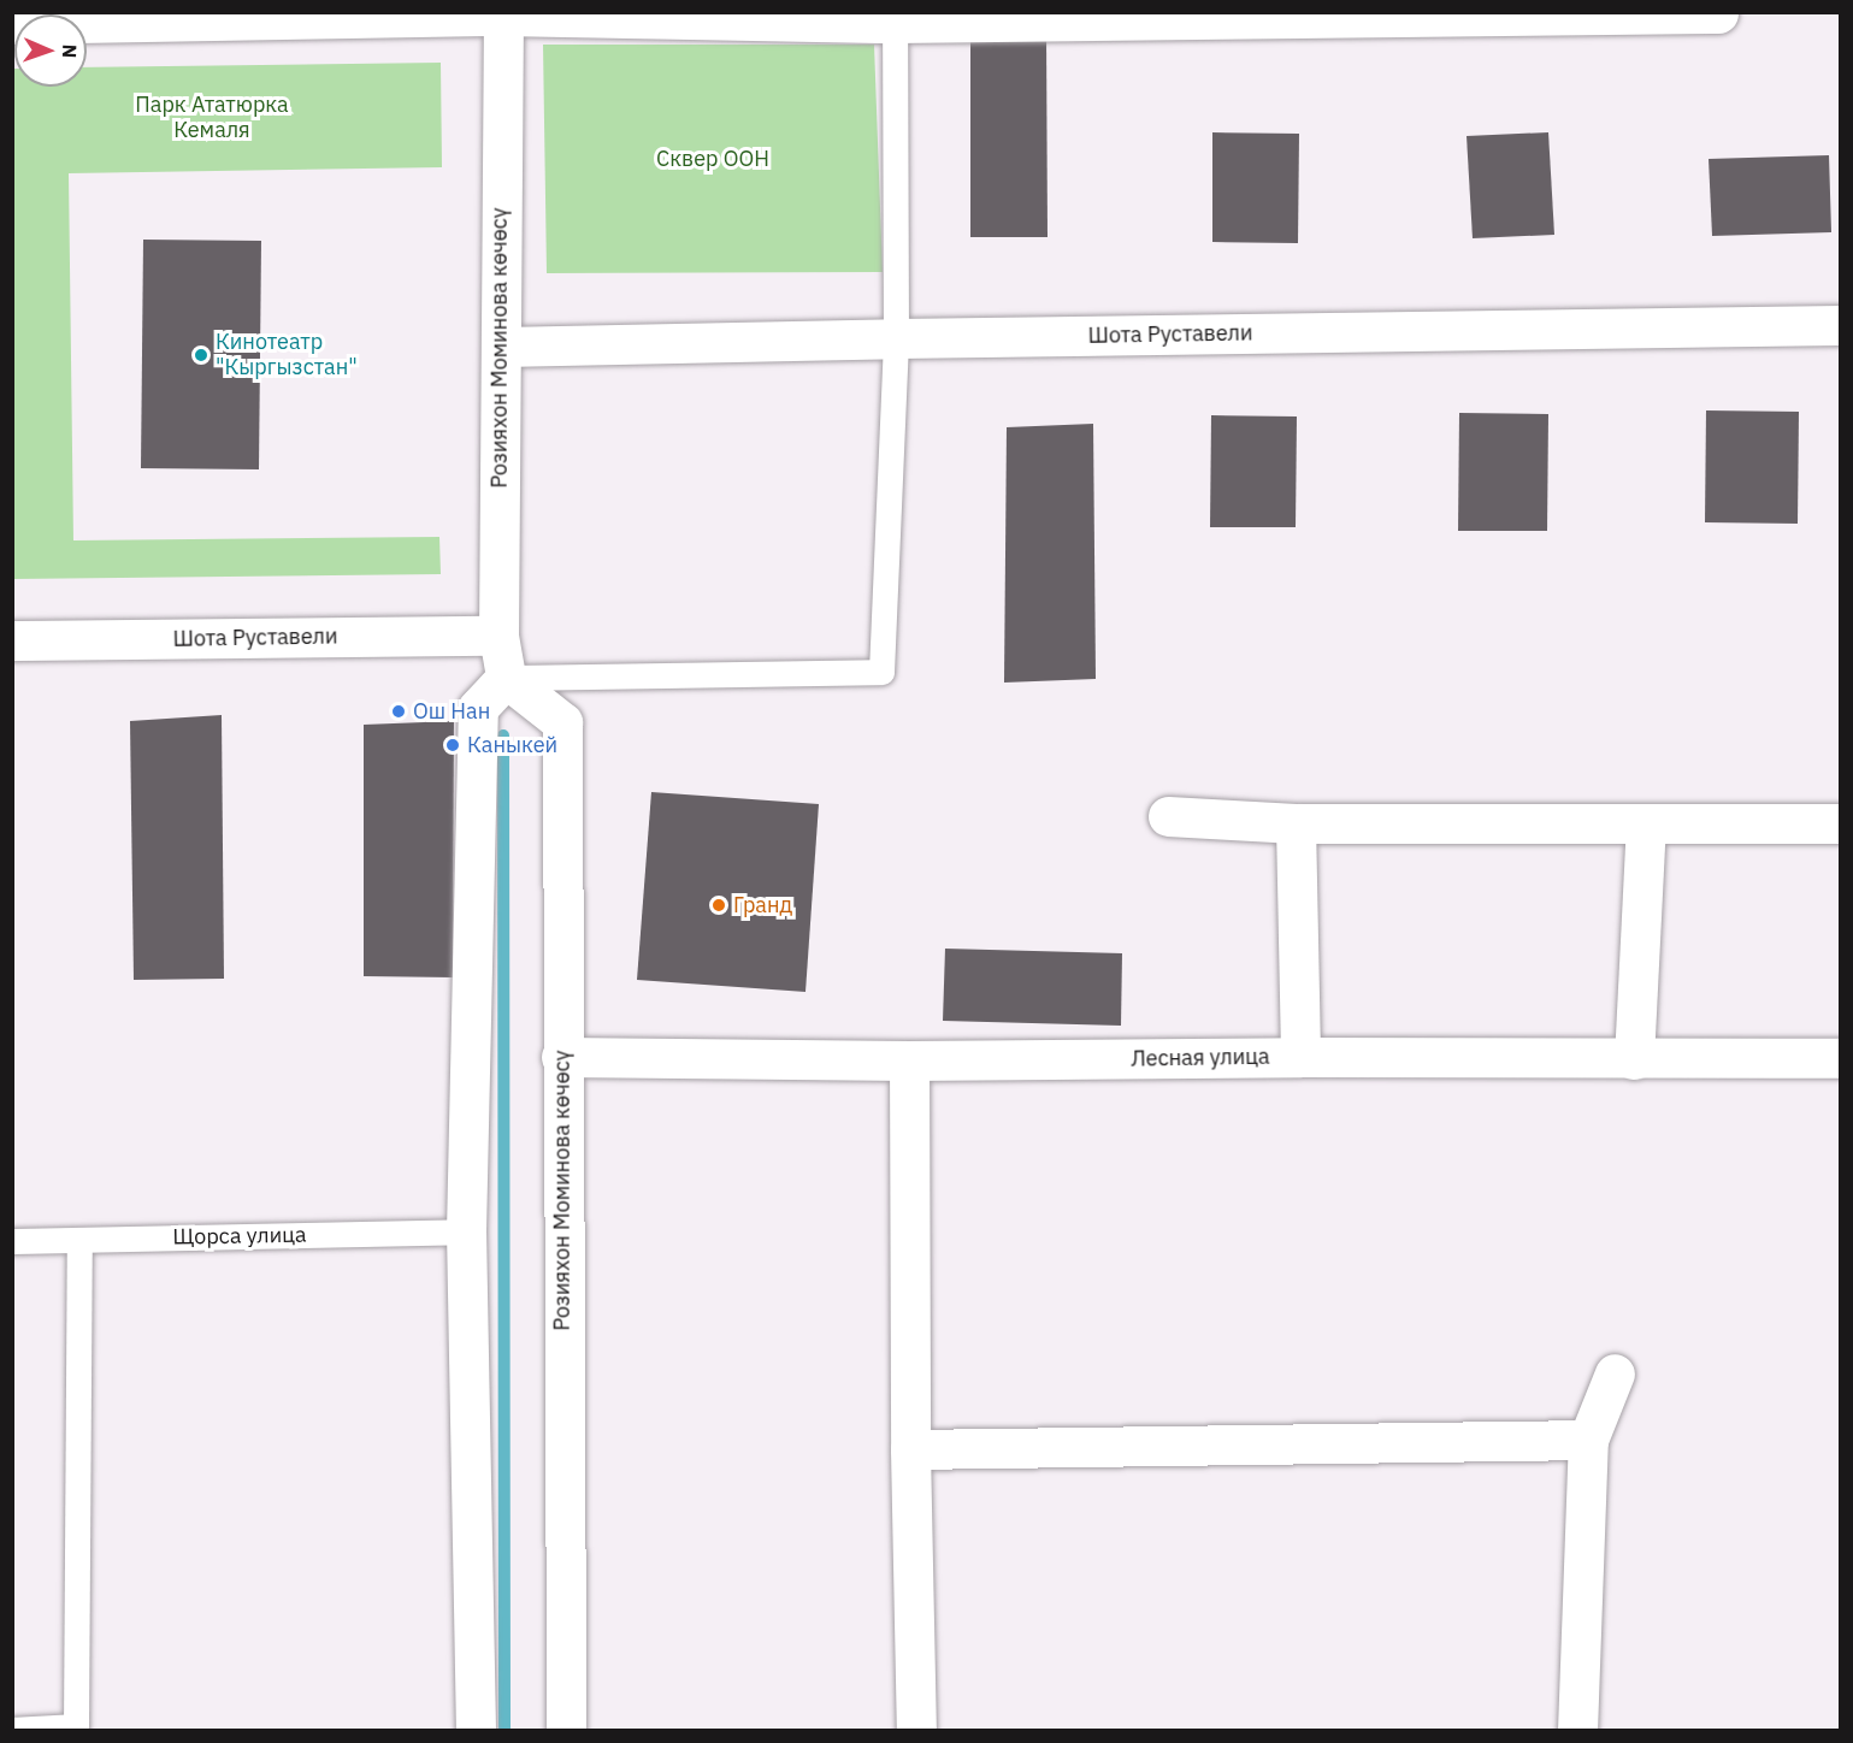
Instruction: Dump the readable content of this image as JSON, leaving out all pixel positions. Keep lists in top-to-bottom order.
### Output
{
  "streets": {
    "street": ["Шота Руставели", "Розияхон Моминова көчөсү", "Лесная улица"],
    "lane": ["Щорса улица"]
  },
  "crossings": [
    ["Шота Руставели", "Розияхон Моминова көчөсү"],
    ["Розияхон Моминова көчөсү", "Лесная улица"]
  ],
  "parks": ["Парк Ататюрка Кемаля", "Сквер ООН"],
  "places": [
    "Кинотеатр \"Кыргызстан\"",
    "Ош Нан",
    "Каныкей",
    "Гранд"
  ],
  "north": "right"
}
